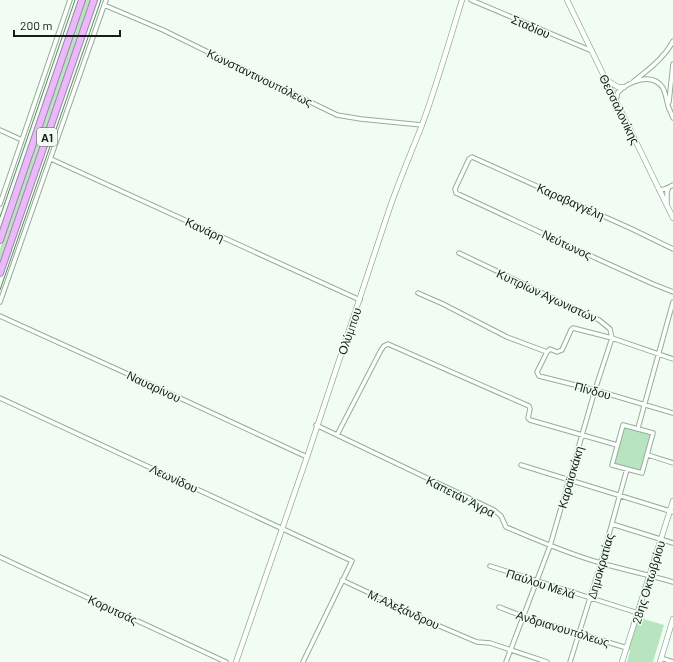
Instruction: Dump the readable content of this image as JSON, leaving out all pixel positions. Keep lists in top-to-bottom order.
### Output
{
  "streets": {
    "highway": ["Α1"],
    "street": [
      "Σταδίου",
      "Κωνσταντινουπόλεως",
      "Θεσσαλονίκης",
      "Καραβαγγέλη",
      "Κανάρη",
      "Νεύτωνος",
      "Κυπρίων Αγωνιστών",
      "Ολύμπου",
      "Ναυαρίνου",
      "Πίνδου",
      "Καραϊσκάκη",
      "Λεωνίδου",
      "Καπετάν Άγρα",
      "Δημοκρατίας",
      "28ης Οκτωβρίου",
      "Παύλου Μελά",
      "Κορυτσάς",
      "Μ.Αλεξάνδρου",
      "Ανδριανουπόλεως"
    ]
  },
  "crossings": [
    ["Σταδίου", "Θεσσαλονίκης"],
    ["Κωνσταντινουπόλεως", "Ολύμπου"],
    ["Καραβαγγέλη", "Νεύτωνος"],
    ["Κανάρη", "Ολύμπου"],
    ["Κυπρίων Αγωνιστών", "Καραϊσκάκη"],
    ["Ολύμπου", "Ναυαρίνου"],
    ["Ολύμπου", "Λεωνίδου"],
    ["Ολύμπου", "Καπετάν Άγρα"],
    ["Πίνδου", "Καραϊσκάκη"],
    ["Καραϊσκάκη", "Καπετάν Άγρα"],
    ["Καραϊσκάκη", "Παύλου Μελά"],
    ["Καραϊσκάκη", "Μ.Αλεξάνδρου"],
    ["Καραϊσκάκη", "Ανδριανουπόλεως"],
    ["Λεωνίδου", "Μ.Αλεξάνδρου"],
    ["Καπετάν Άγρα", "Δημοκρατίας"],
    ["Καπετάν Άγρα", "28ης Οκτωβρίου"],
    ["Δημοκρατίας", "Παύλου Μελά"],
    ["Δημοκρατίας", "Ανδριανουπόλεως"],
    ["28ης Οκτωβρίου", "Παύλου Μελά"],
    ["28ης Οκτωβρίου", "Ανδριανουπόλεως"]
  ],
  "scale_bar": "200 m"
}
